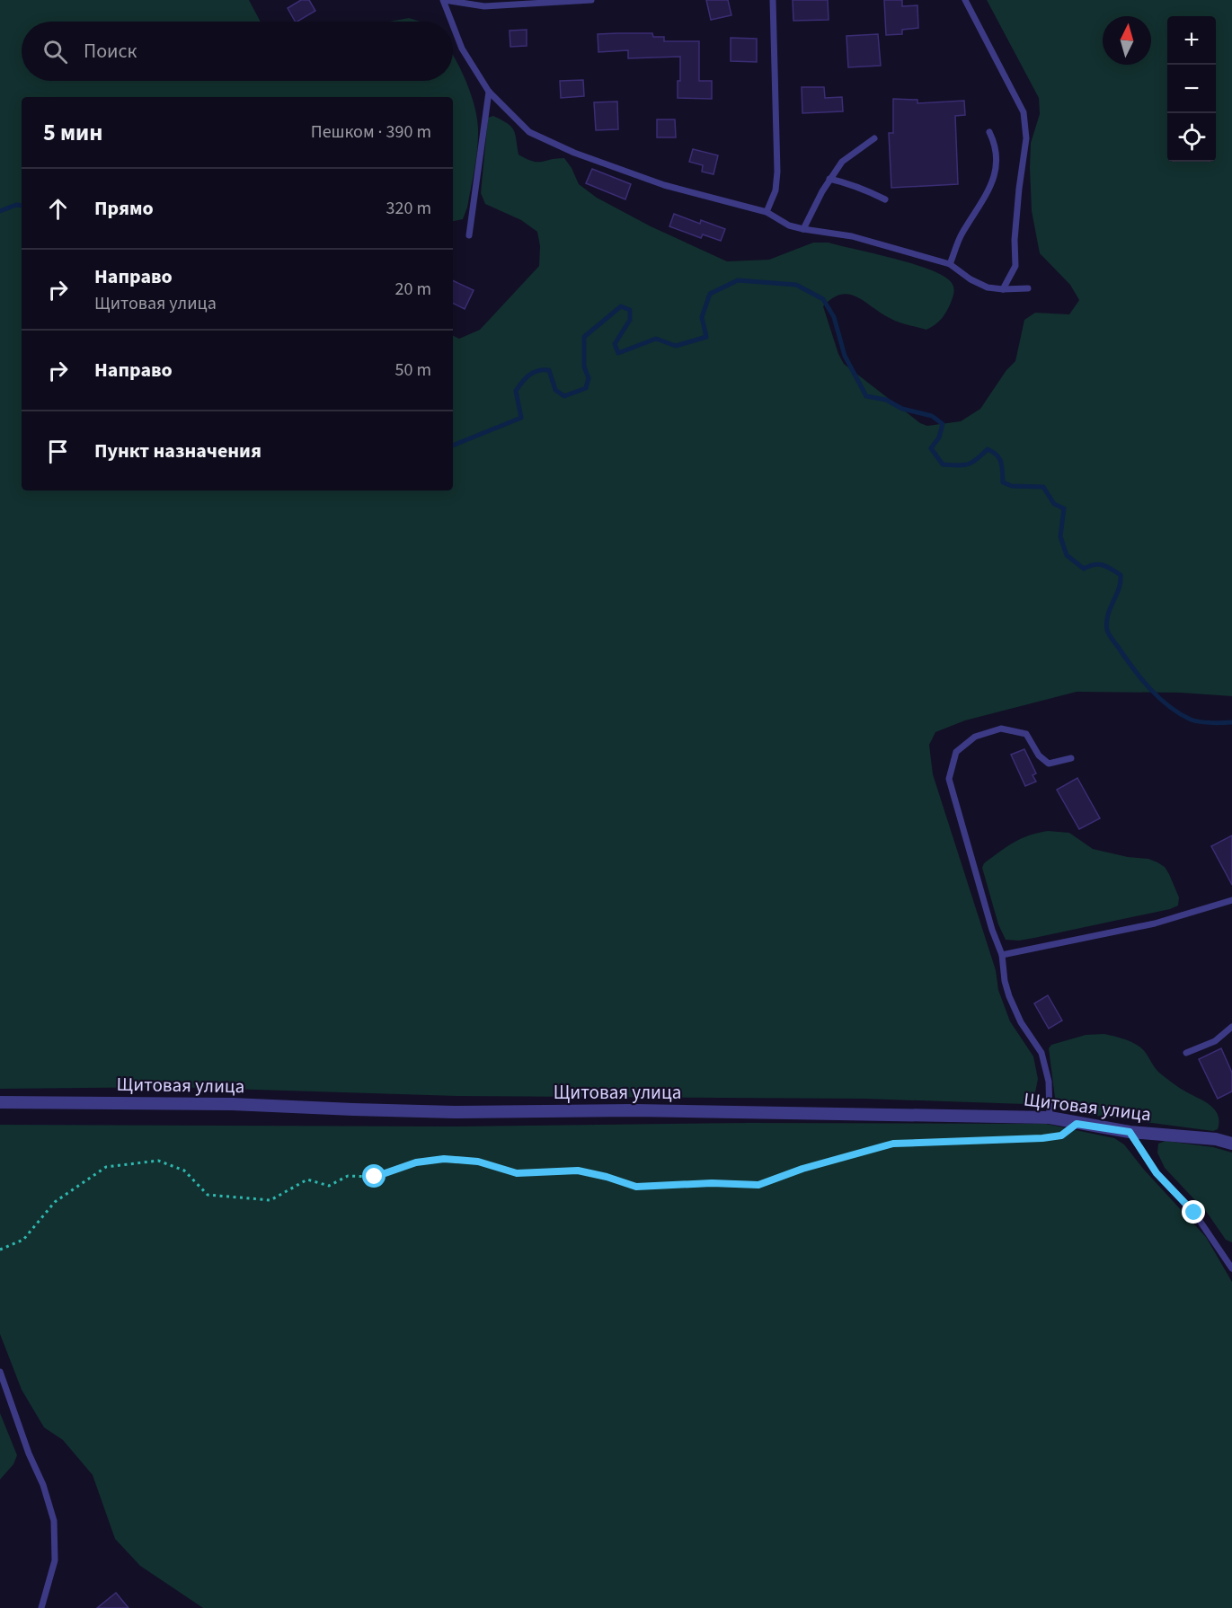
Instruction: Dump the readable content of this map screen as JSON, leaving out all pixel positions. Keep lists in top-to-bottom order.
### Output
{
  "streets": {
    "street": ["Щитовая улица"]
  },
  "north": "top",
  "page": {
    "map_buttons": ["+", "−"],
    "search": "Поиск",
    "heading": ["5 мин", "Пешком · 390 m"],
    "list": [
      ["Прямо", "320 m"],
      ["Направо", "Щитовая улица", "20 m"],
      ["Направо", "50 m"],
      "Пункт назначения"
    ]
  }
}
